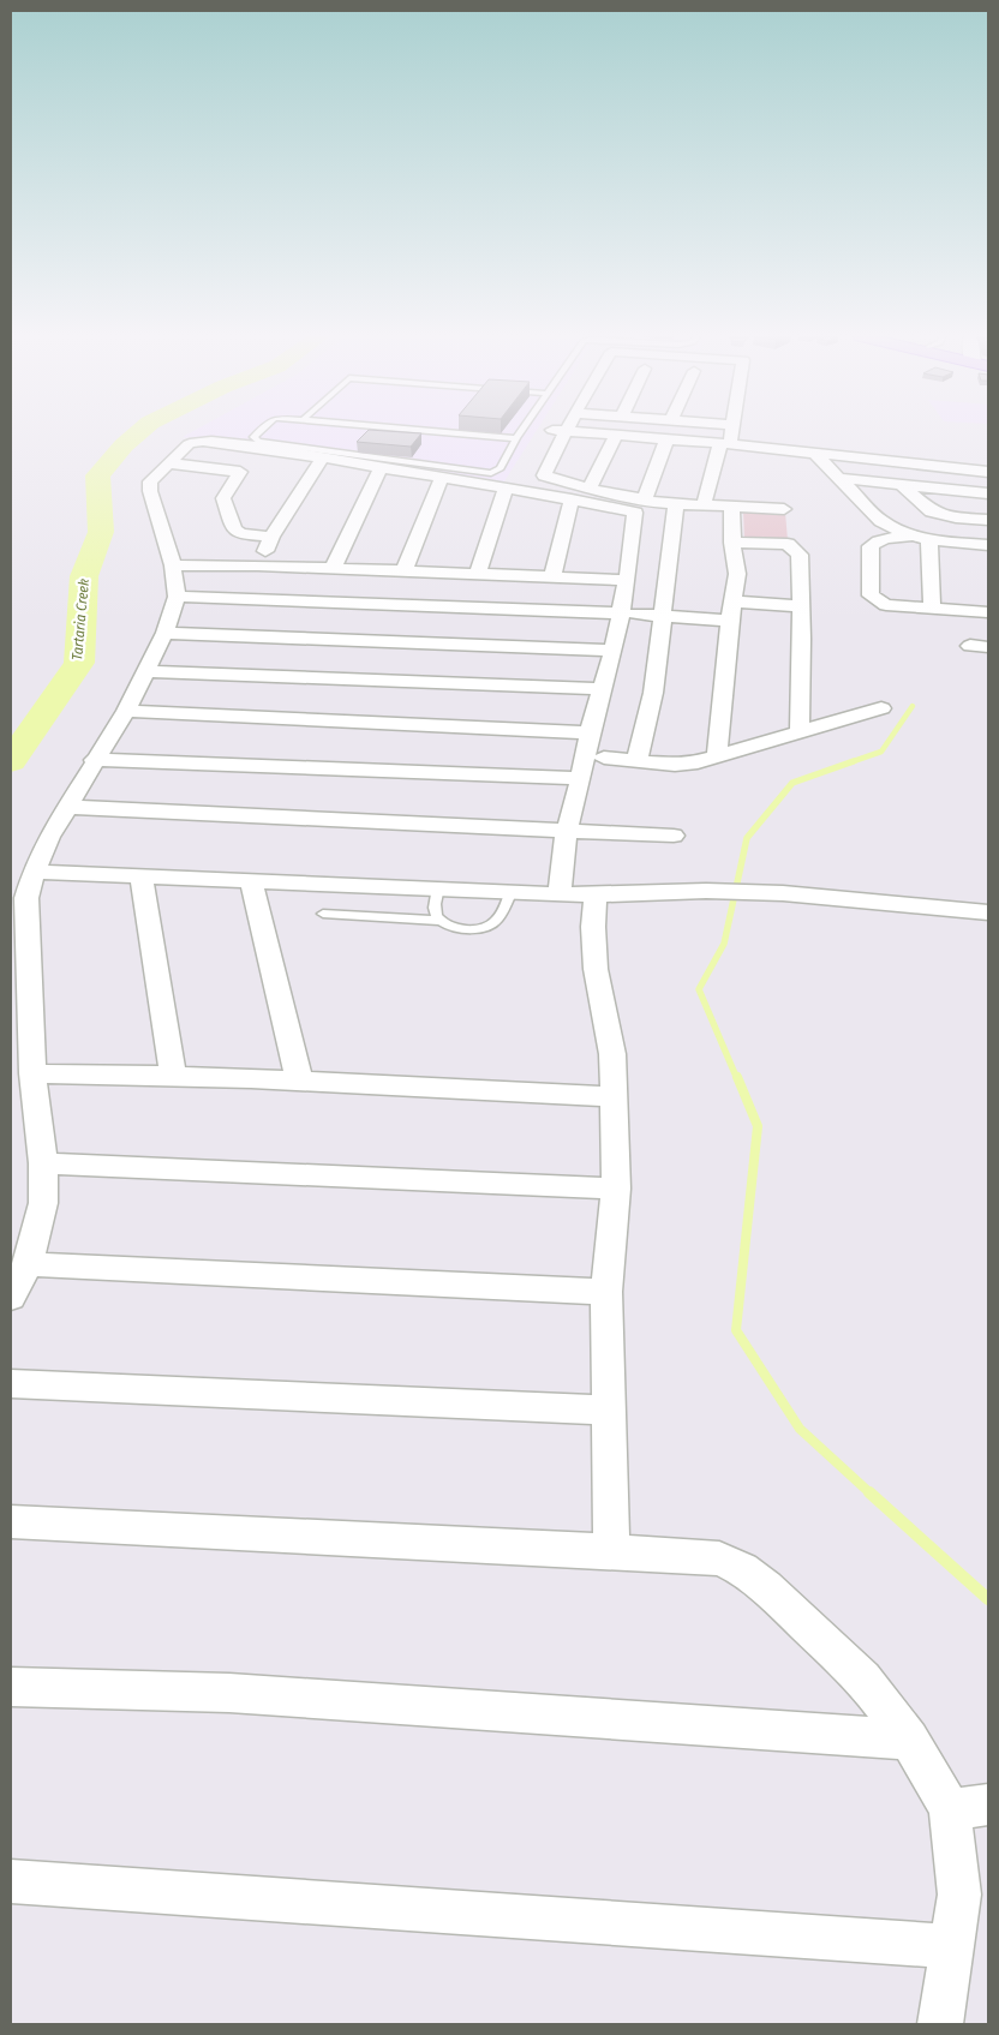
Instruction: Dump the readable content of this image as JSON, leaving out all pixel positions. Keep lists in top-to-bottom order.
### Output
{
  "water": ["Tartaria Creek"]
}
